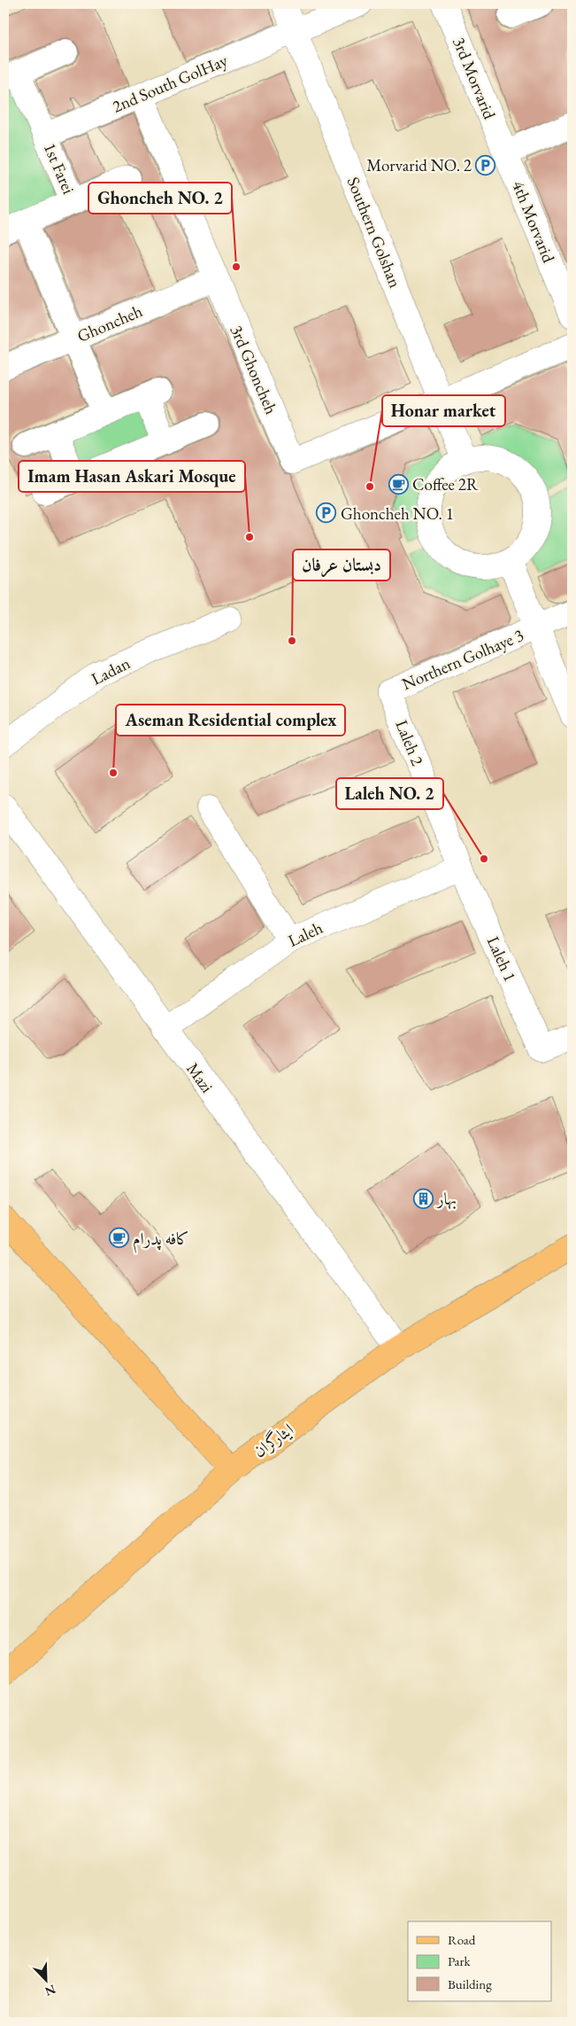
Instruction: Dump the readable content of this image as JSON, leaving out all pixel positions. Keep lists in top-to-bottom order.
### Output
{
  "streets": {
    "main road": ["ایثارگران"],
    "street": [
      "3rd Morvarid",
      "2nd South GolHay",
      "1st Farei",
      "4th Morvarid",
      "Southern Golshan",
      "Ghoncheh",
      "3rd Ghoncheh",
      "Northern Golhaye 3",
      "Ladan",
      "Laleh 2",
      "Laleh",
      "Laleh 1",
      "Mazi"
    ]
  },
  "crossings": [
    ["3rd Morvarid", "4th Morvarid"],
    ["2nd South GolHay", "1st Farei"],
    ["2nd South GolHay", "Southern Golshan"],
    ["2nd South GolHay", "3rd Ghoncheh"],
    ["Southern Golshan", "3rd Ghoncheh"],
    ["Ghoncheh", "3rd Ghoncheh"],
    ["Northern Golhaye 3", "Laleh 2"],
    ["Laleh 2", "Laleh"],
    ["Laleh 2", "Laleh 1"],
    ["Laleh", "Laleh 1"],
    ["Laleh", "Mazi"],
    ["Mazi", "ایثارگران"]
  ],
  "places": {
    "parking": ["Morvarid NO. 2", "Ghoncheh NO. 1"],
    "other": [
      "Ghoncheh NO. 2",
      "Honar market",
      "Imam Hasan Askari Mosque",
      "دبستان عرفان",
      "Aseman Residential complex",
      "Laleh NO. 2"
    ],
    "cafe": ["Coffee 2R", "کافه پدرام"],
    "building": ["بهار"]
  },
  "legend": ["Road", "Park", "Building"],
  "north": "bottom right"
}
